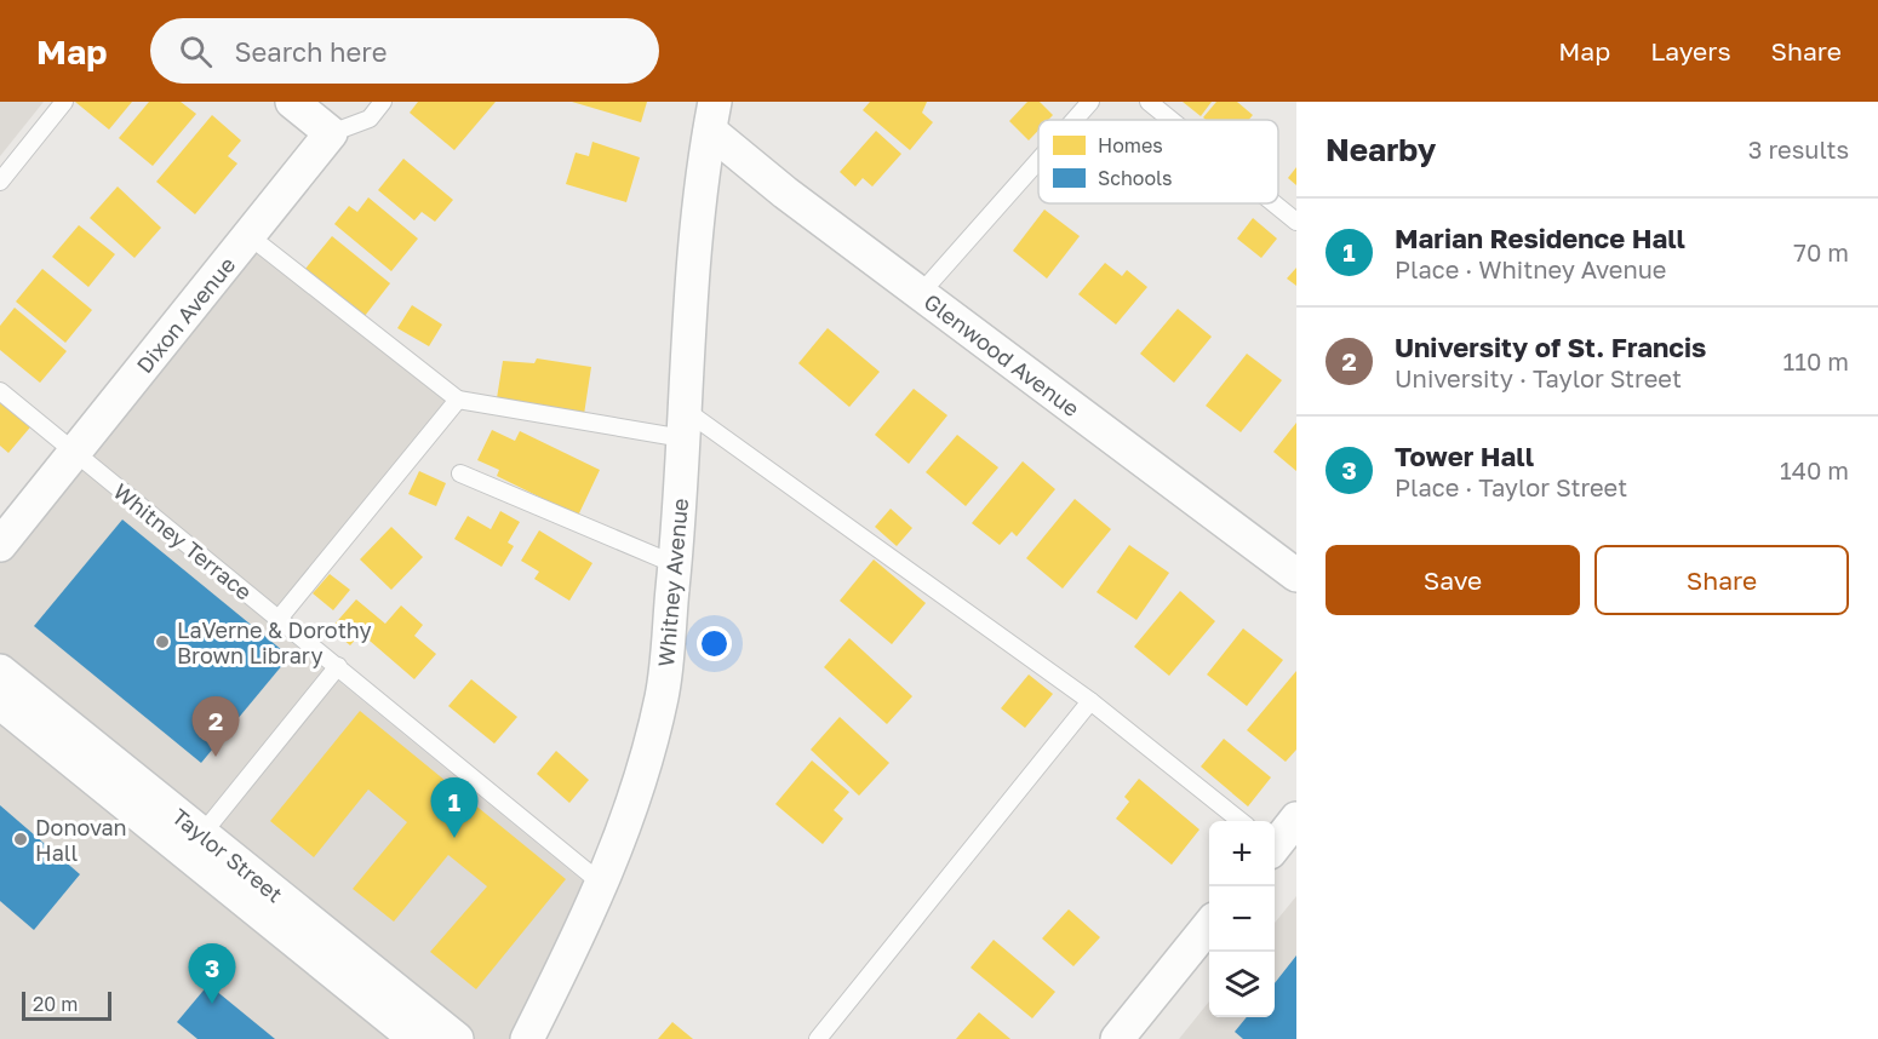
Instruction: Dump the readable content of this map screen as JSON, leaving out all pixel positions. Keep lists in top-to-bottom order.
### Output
{
  "streets": {
    "street": [
      "Dixon Avenue",
      "Glenwood Avenue",
      "Whitney Avenue",
      "Taylor Street"
    ],
    "lane": ["Whitney Terrace"]
  },
  "crossings": [
    ["Dixon Avenue", "Whitney Terrace"],
    ["Glenwood Avenue", "Whitney Avenue"],
    ["Whitney Terrace", "Whitney Avenue"]
  ],
  "places": ["LaVerne & Dorothy Brown Library", "Donovan Hall"],
  "legend": ["Homes", "Schools"],
  "scale_bar": "20 m",
  "page": {
    "header": "Map",
    "search": "Search here",
    "nav": ["Map", "Layers", "Share"],
    "heading": ["Nearby", "3 results"],
    "list": [
      {
        "mark": "1",
        "name": "Marian Residence Hall",
        "note": "Place · Whitney Avenue",
        "value": "70 m"
      },
      {
        "mark": "2",
        "name": "University of St. Francis",
        "note": "University · Taylor Street",
        "value": "110 m"
      },
      {
        "mark": "3",
        "name": "Tower Hall",
        "note": "Place · Taylor Street",
        "value": "140 m"
      }
    ],
    "buttons": ["Save", "Share"],
    "pins": ["2", "1", "3"],
    "map_buttons": ["+", "−"],
    "scale": "20 m"
  }
}
